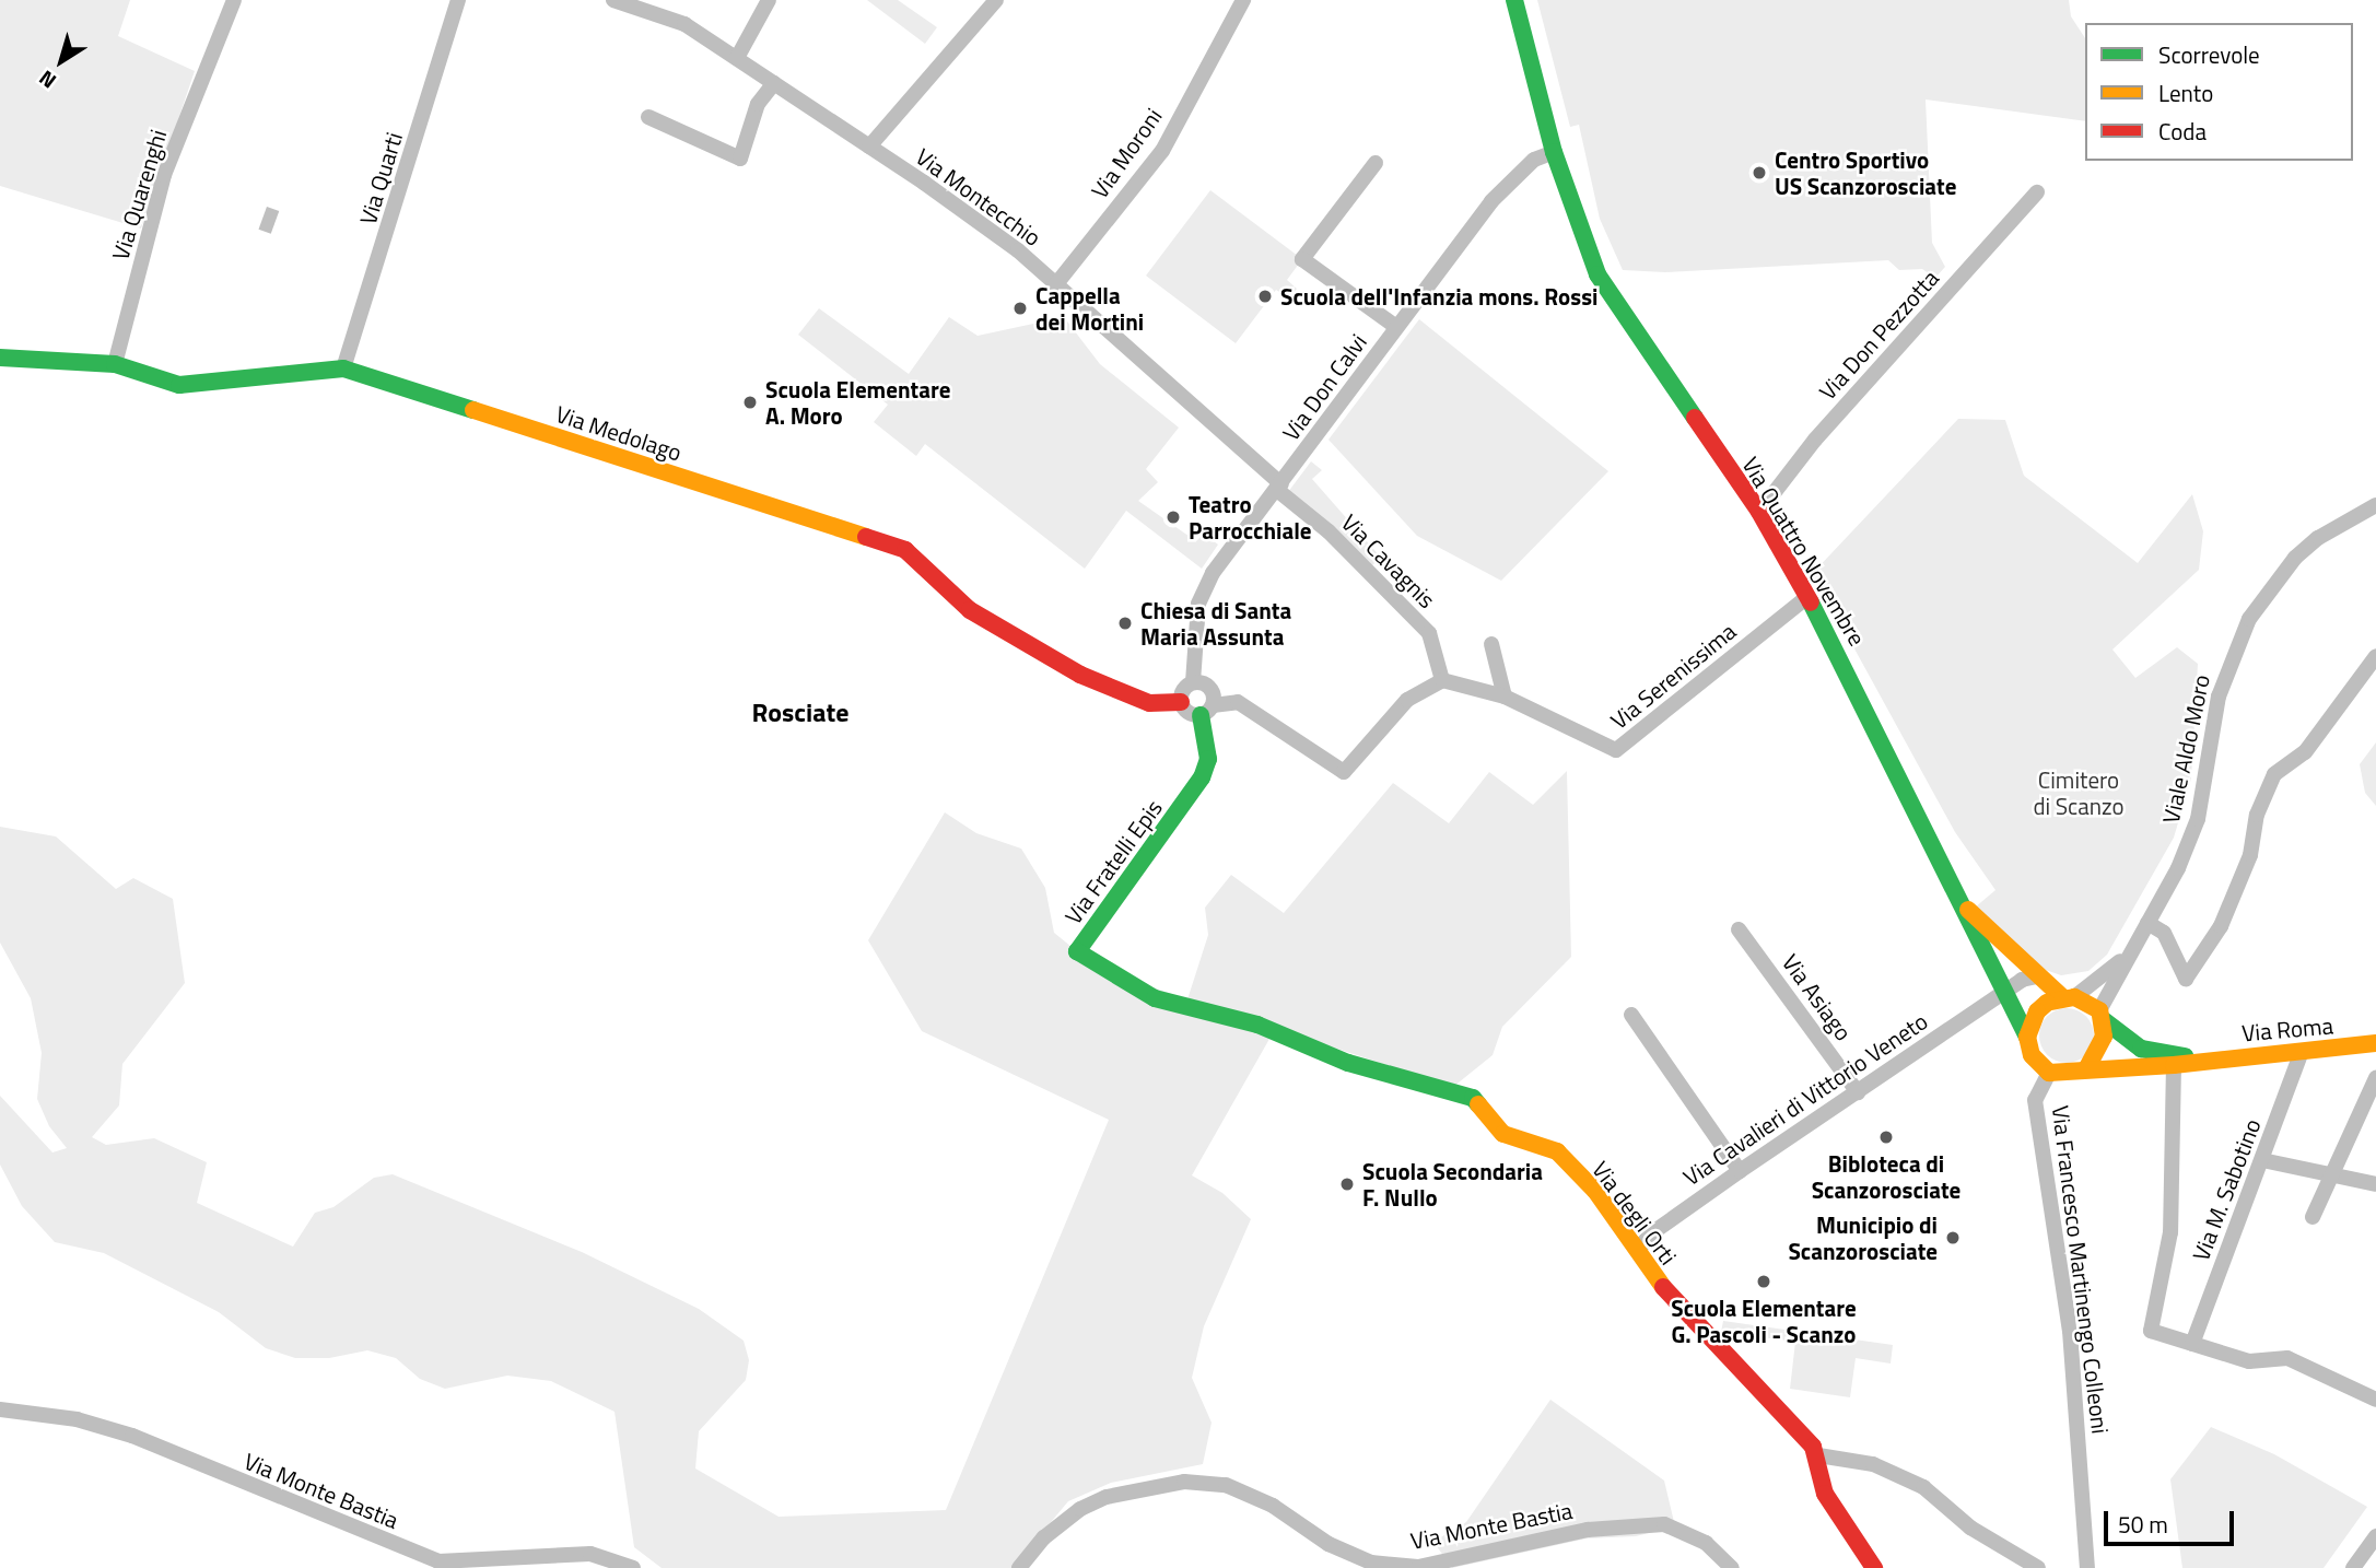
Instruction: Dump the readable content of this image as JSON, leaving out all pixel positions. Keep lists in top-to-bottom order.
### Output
{
  "streets": {
    "street": [
      "Via Moroni",
      "Via Quarti",
      "Via Quarenghi",
      "Via Montecchio",
      "Via Don Pezzotta",
      "Via Don Calvi",
      "Via Medolago",
      "Via Quattro Novembre",
      "Via Cavagnis",
      "Via Serenissima",
      "Viale Aldo Moro",
      "Via Fratelli Epis",
      "Via Asiago",
      "Via Roma",
      "Via Cavalieri di Vittorio Veneto",
      "Via M. Sabotino",
      "Via degli Orti",
      "Via Francesco Martinengo Colleoni",
      "Via Monte Bastia"
    ]
  },
  "crossings": [
    ["Via Moroni", "Via Montecchio"],
    ["Via Quarti", "Via Medolago"],
    ["Via Quarenghi", "Via Medolago"],
    ["Via Montecchio", "Via Don Calvi"],
    ["Via Montecchio", "Via Cavagnis"],
    ["Via Don Pezzotta", "Via Quattro Novembre"],
    ["Via Don Calvi", "Via Medolago"],
    ["Via Don Calvi", "Via Quattro Novembre"],
    ["Via Don Calvi", "Via Cavagnis"],
    ["Via Don Calvi", "Via Fratelli Epis"],
    ["Via Medolago", "Via Fratelli Epis"],
    ["Via Quattro Novembre", "Via Serenissima"],
    ["Via Quattro Novembre", "Viale Aldo Moro"],
    ["Via Quattro Novembre", "Via Roma"],
    ["Via Quattro Novembre", "Via Cavalieri di Vittorio Veneto"],
    ["Via Quattro Novembre", "Via Francesco Martinengo Colleoni"],
    ["Via Cavagnis", "Via Serenissima"],
    ["Viale Aldo Moro", "Via Roma"],
    ["Viale Aldo Moro", "Via Francesco Martinengo Colleoni"],
    ["Via Fratelli Epis", "Via degli Orti"],
    ["Via Asiago", "Via Cavalieri di Vittorio Veneto"],
    ["Via Roma", "Via M. Sabotino"],
    ["Via Roma", "Via Francesco Martinengo Colleoni"],
    ["Via Cavalieri di Vittorio Veneto", "Via degli Orti"]
  ],
  "districts": ["Rosciate"],
  "parks": ["Cimitero di Scanzo"],
  "places": [
    "Centro Sportivo US Scanzorosciate",
    "Scuola dell'Infanzia mons. Rossi",
    "Cappella dei Mortini",
    "Scuola Elementare A. Moro",
    "Teatro Parrocchiale",
    "Chiesa di Santa Maria Assunta",
    "Bibloteca di Scanzorosciate",
    "Scuola Secondaria F. Nullo",
    "Municipio di Scanzorosciate",
    "Scuola Elementare G. Pascoli - Scanzo"
  ],
  "legend": ["Scorrevole", "Lento", "Coda"],
  "scale_bar": "50 m",
  "north": "bottom left"
}
